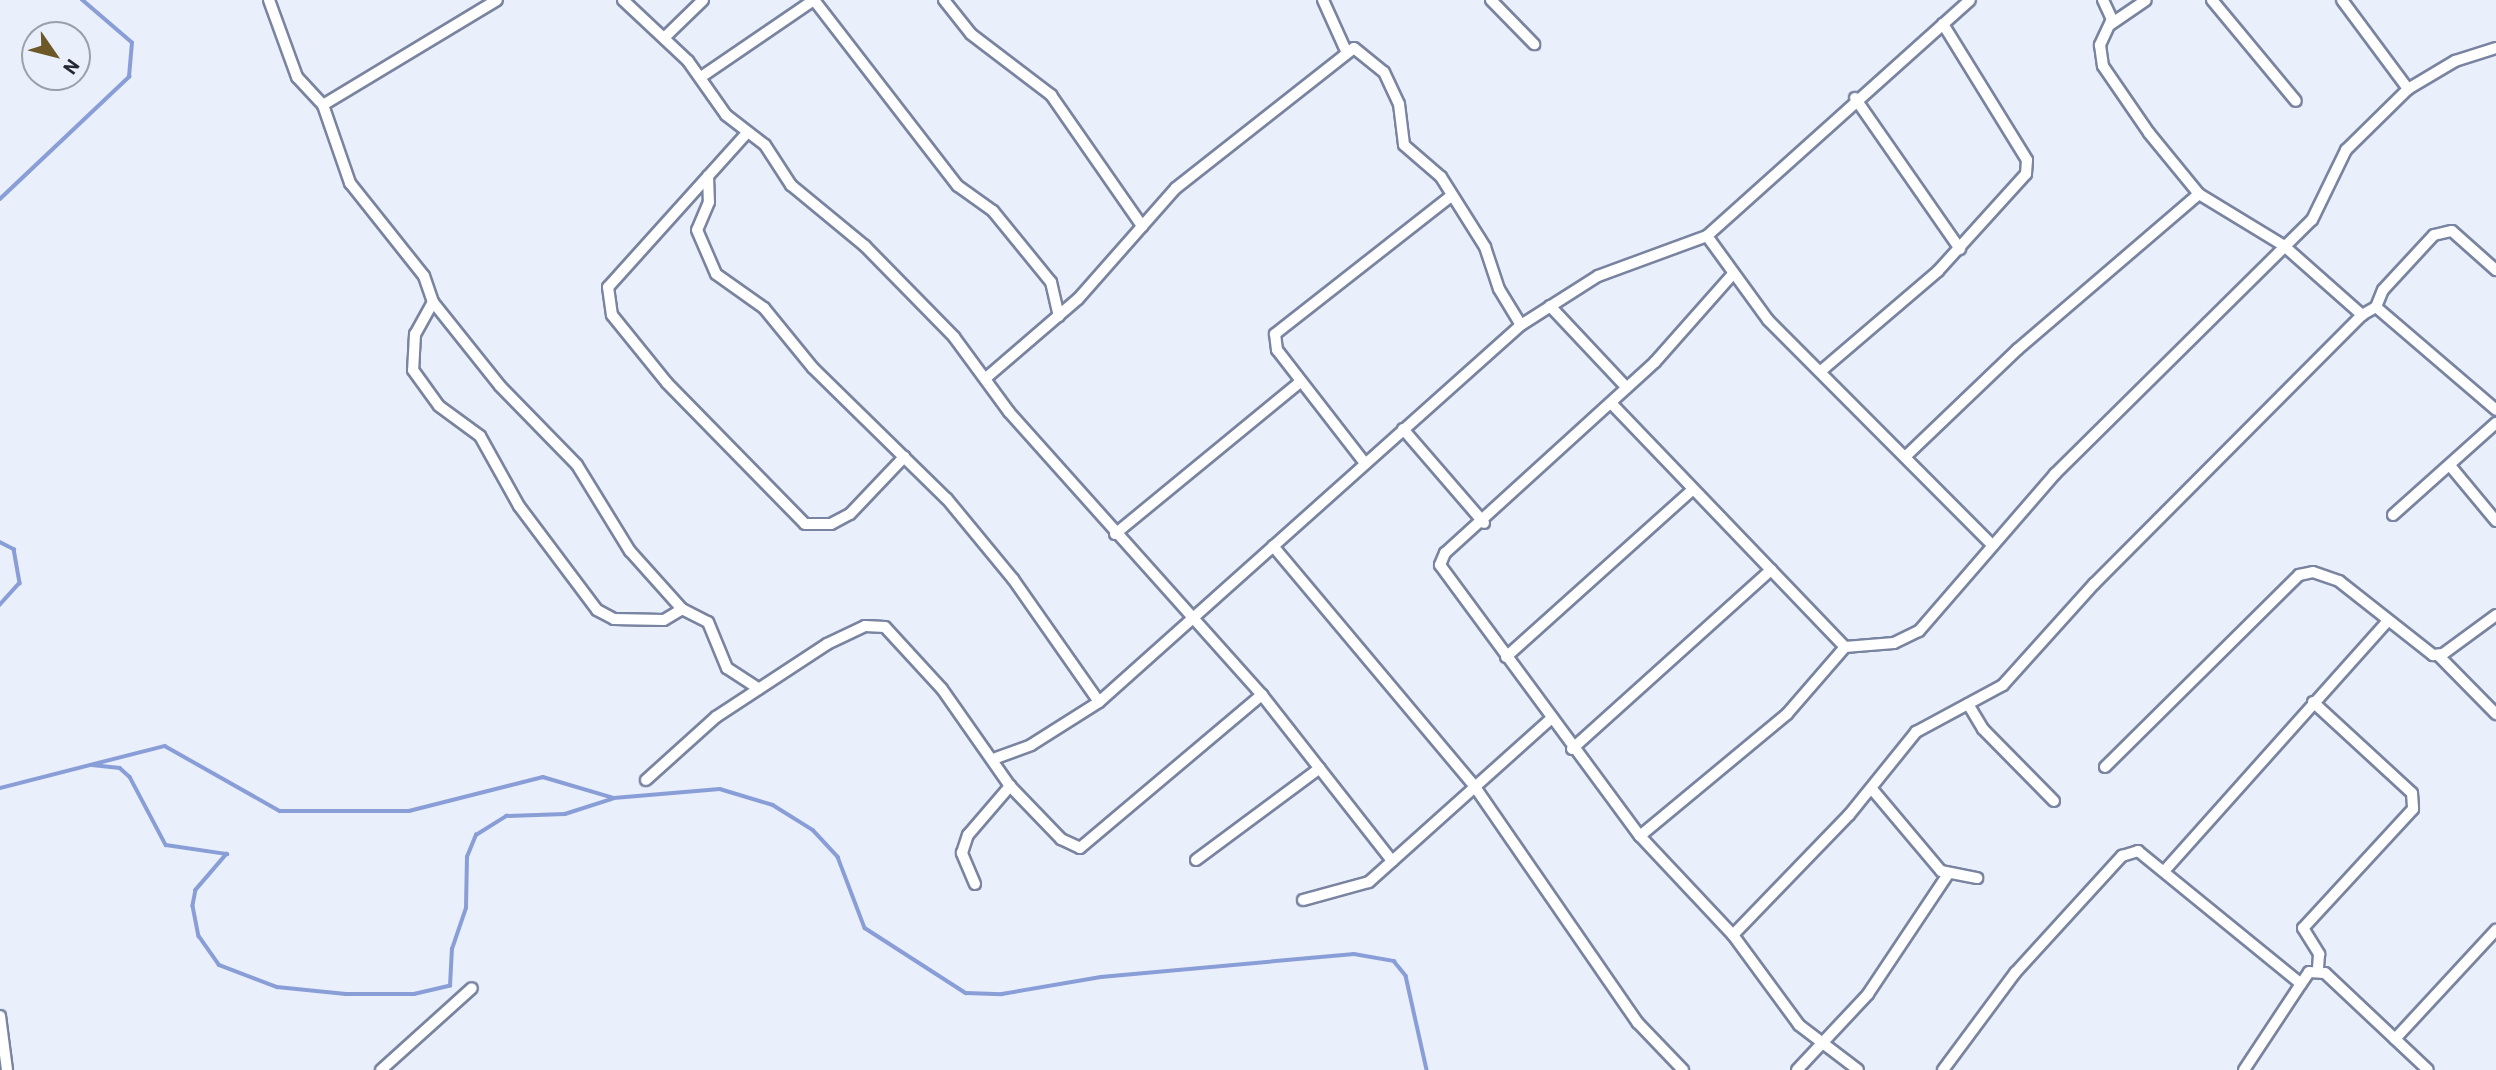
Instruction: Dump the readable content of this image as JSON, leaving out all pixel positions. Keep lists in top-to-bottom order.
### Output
{
  "north": "bottom right"
}
